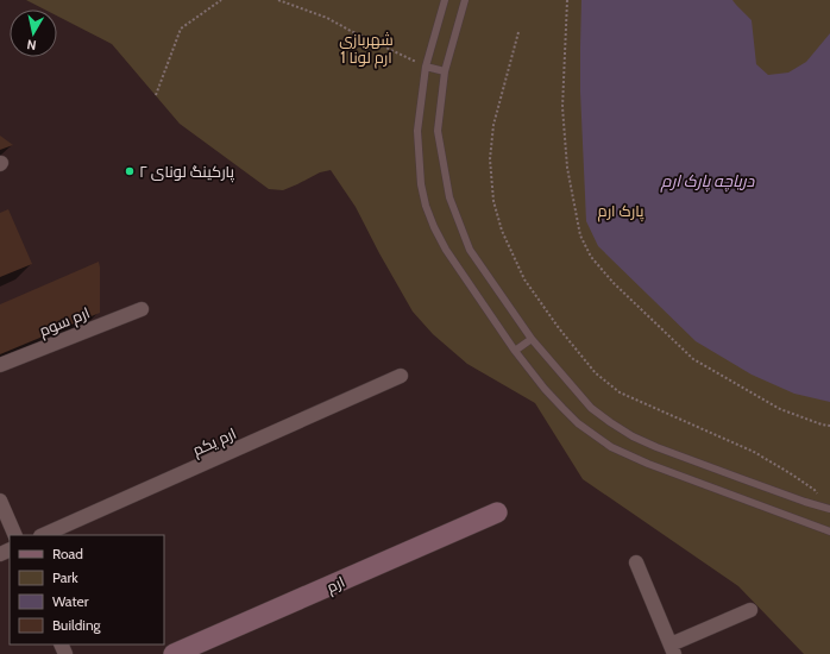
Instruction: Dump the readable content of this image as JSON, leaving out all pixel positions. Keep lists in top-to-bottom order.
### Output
{
  "streets": {
    "street": ["ارم سوم", "ارم یکم", "ارم"]
  },
  "water": ["دریاچه پارک ارم"],
  "parks": ["شهربازی ارم لونا 1", "پارک ارم"],
  "places": ["پارکینگ لونای ۲"],
  "legend": [
    "Road",
    "Park",
    "Water",
    "Building"
  ],
  "north": "bottom"
}
